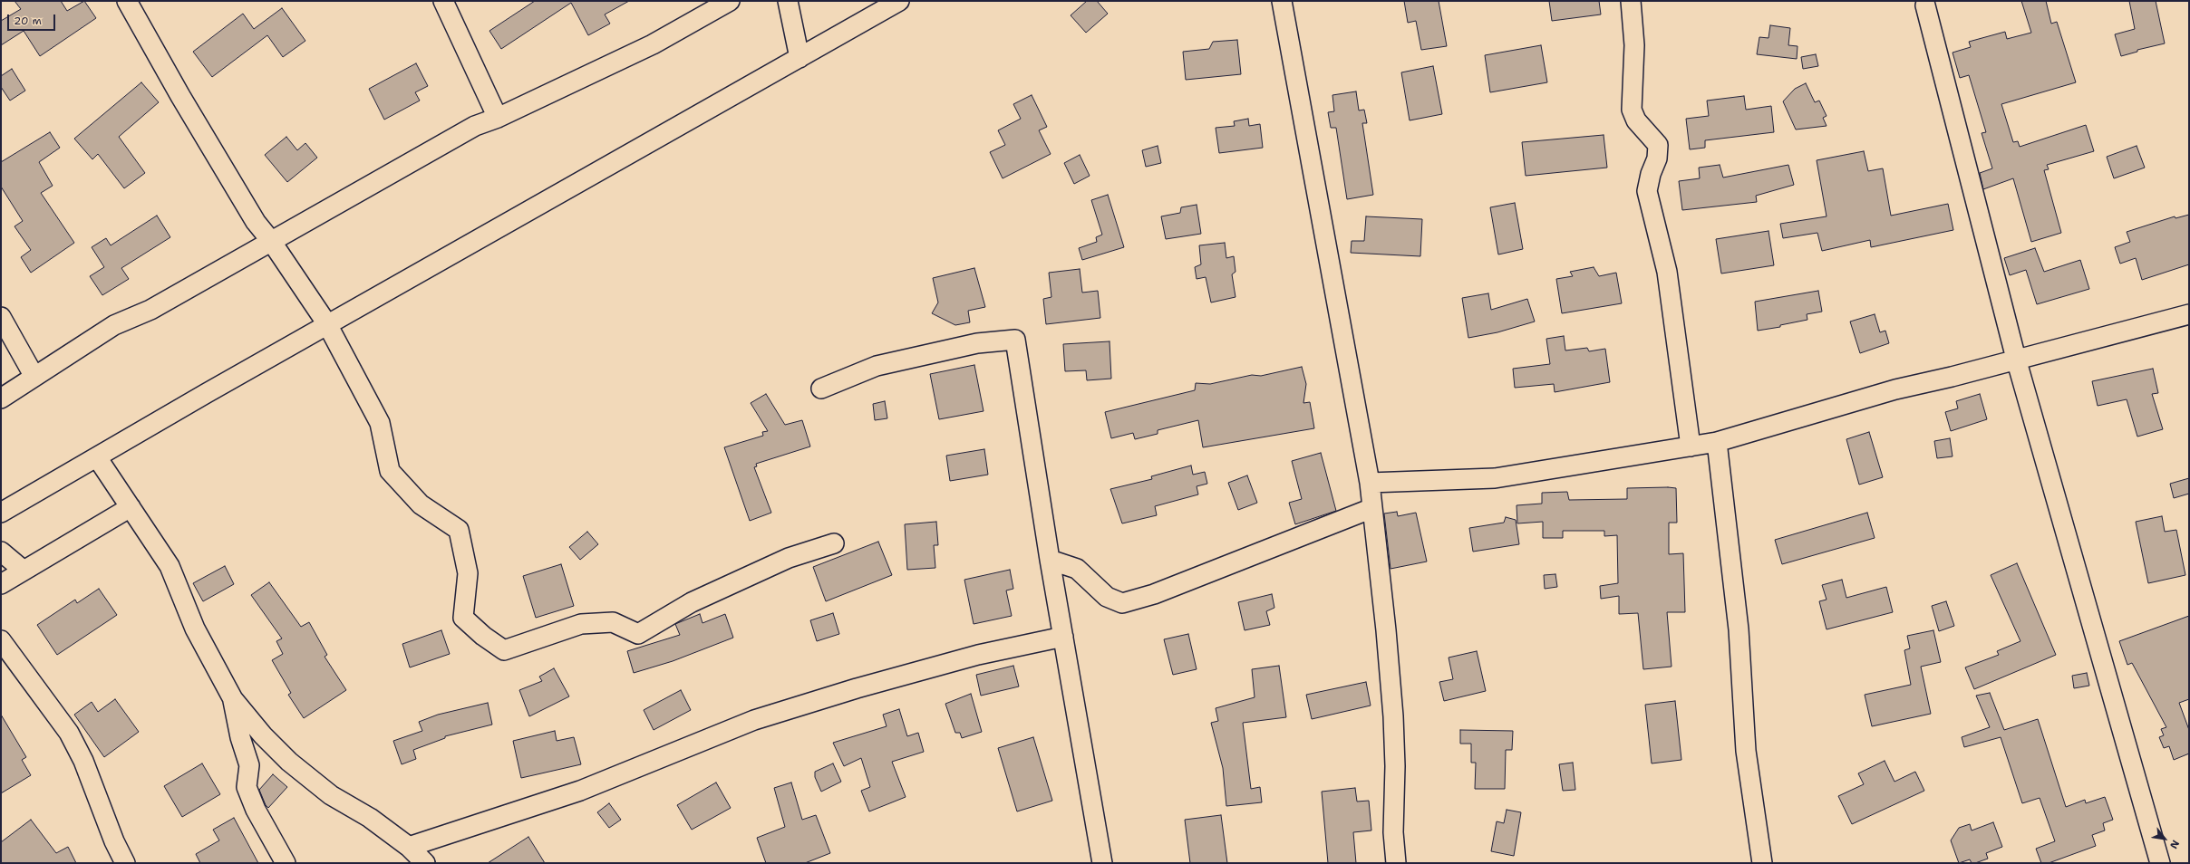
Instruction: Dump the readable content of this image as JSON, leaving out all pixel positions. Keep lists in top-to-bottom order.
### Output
{
  "scale_bar": "20 m",
  "north": "bottom right"
}
